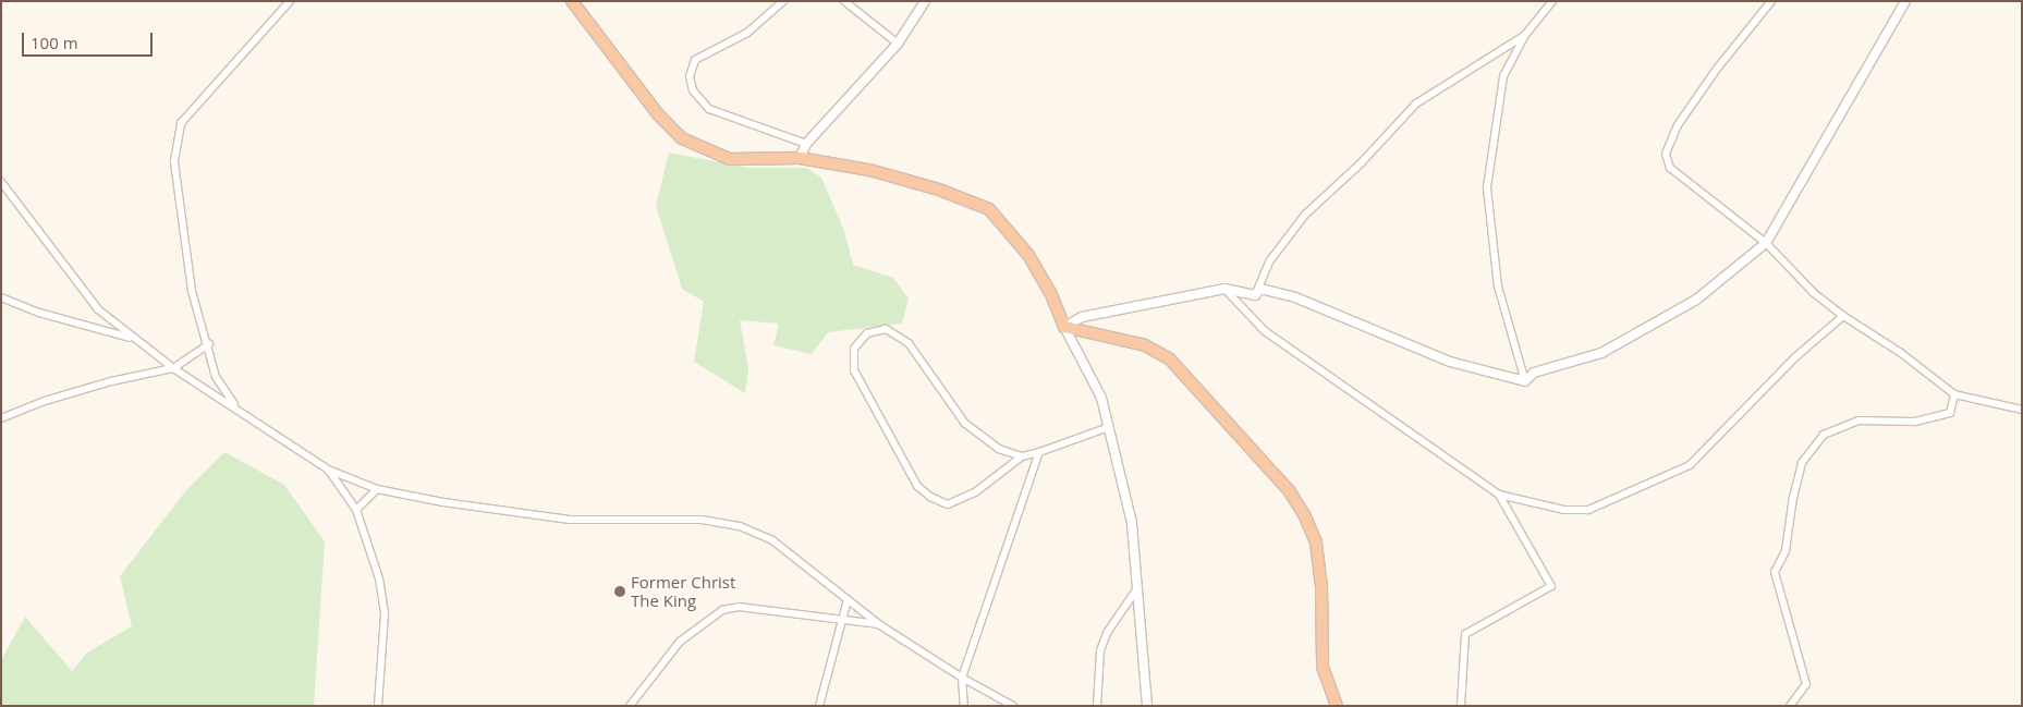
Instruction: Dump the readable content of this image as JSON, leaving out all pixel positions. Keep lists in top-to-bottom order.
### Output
{
  "places": ["Former Christ The King"],
  "scale_bar": "100 m"
}
